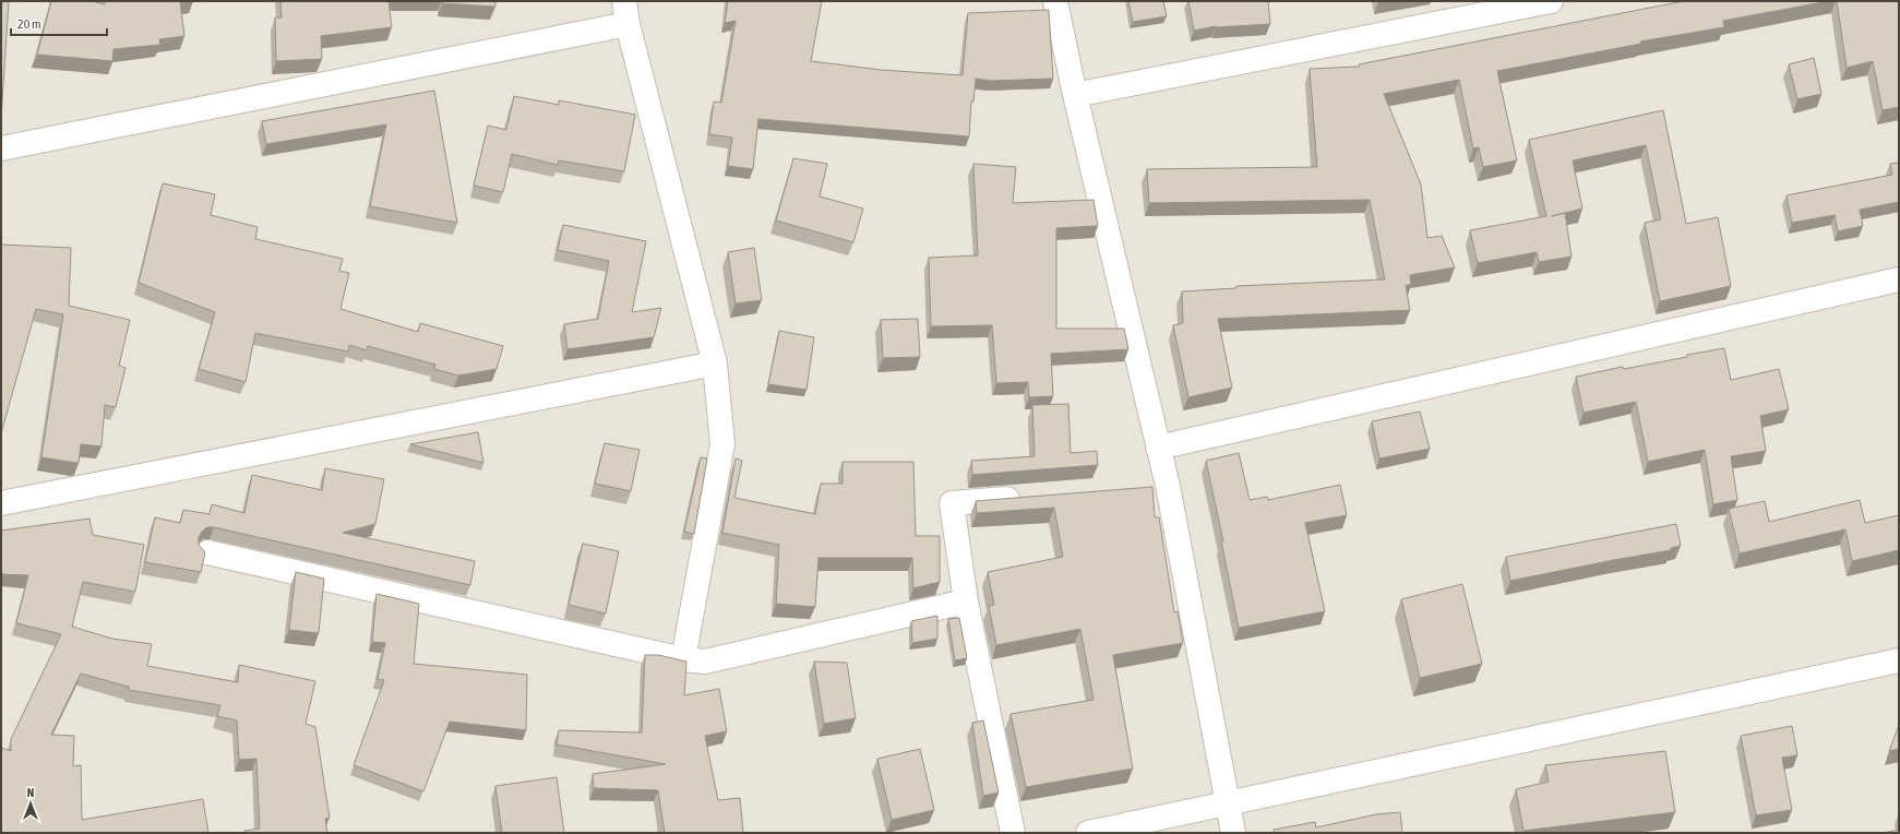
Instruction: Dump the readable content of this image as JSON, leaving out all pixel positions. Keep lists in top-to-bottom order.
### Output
{
  "scale_bar": "20 m",
  "north": "top"
}
